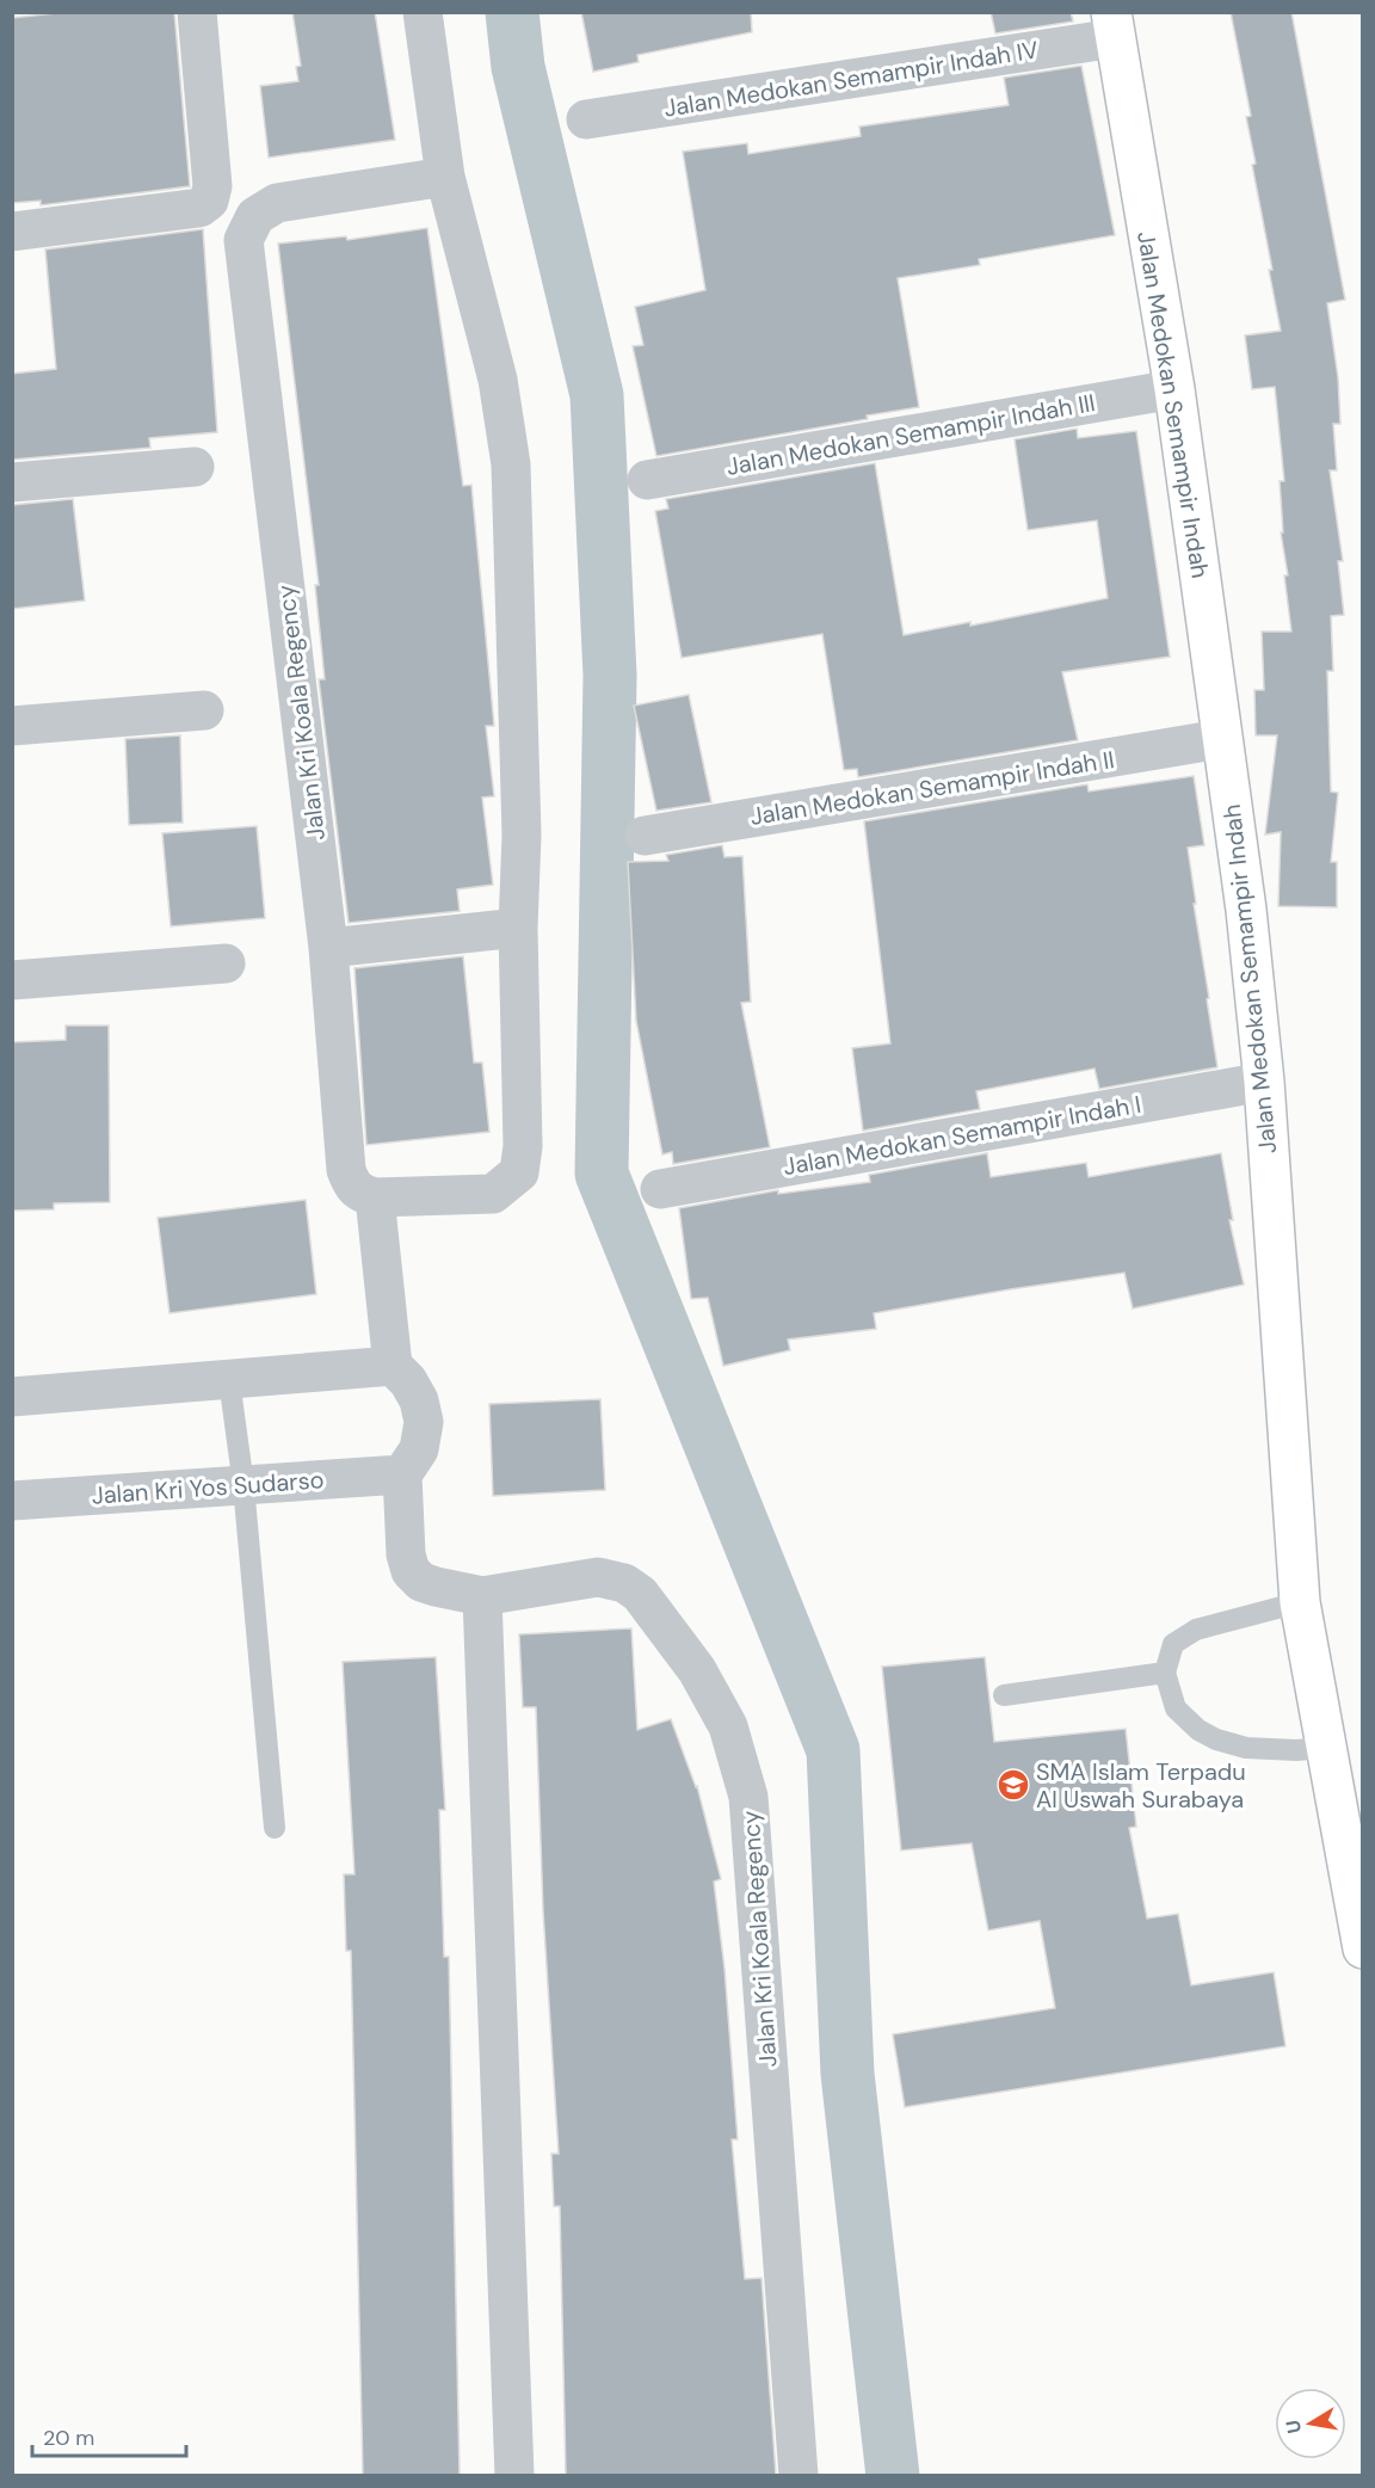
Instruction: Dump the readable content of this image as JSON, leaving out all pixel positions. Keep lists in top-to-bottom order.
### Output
{
  "streets": {
    "street": [
      "Jalan Medokan Semampir Indah IV",
      "Jalan Medokan Semampir Indah",
      "Jalan Medokan Semampir Indah III",
      "Jalan Kri Koala Regency",
      "Jalan Medokan Semampir Indah II",
      "Jalan Medokan Semampir Indah I",
      "Jalan Kri Yos Sudarso"
    ]
  },
  "crossings": [
    ["Jalan Medokan Semampir Indah IV", "Jalan Medokan Semampir Indah"],
    ["Jalan Medokan Semampir Indah", "Jalan Medokan Semampir Indah III"],
    ["Jalan Medokan Semampir Indah", "Jalan Medokan Semampir Indah II"],
    ["Jalan Medokan Semampir Indah", "Jalan Medokan Semampir Indah I"],
    ["Jalan Kri Koala Regency", "Jalan Kri Yos Sudarso"]
  ],
  "places": {
    "school or university": ["SMA Islam Terpadu Al Uswah Surabaya"]
  },
  "scale_bar": "20 m",
  "north": "left"
}
